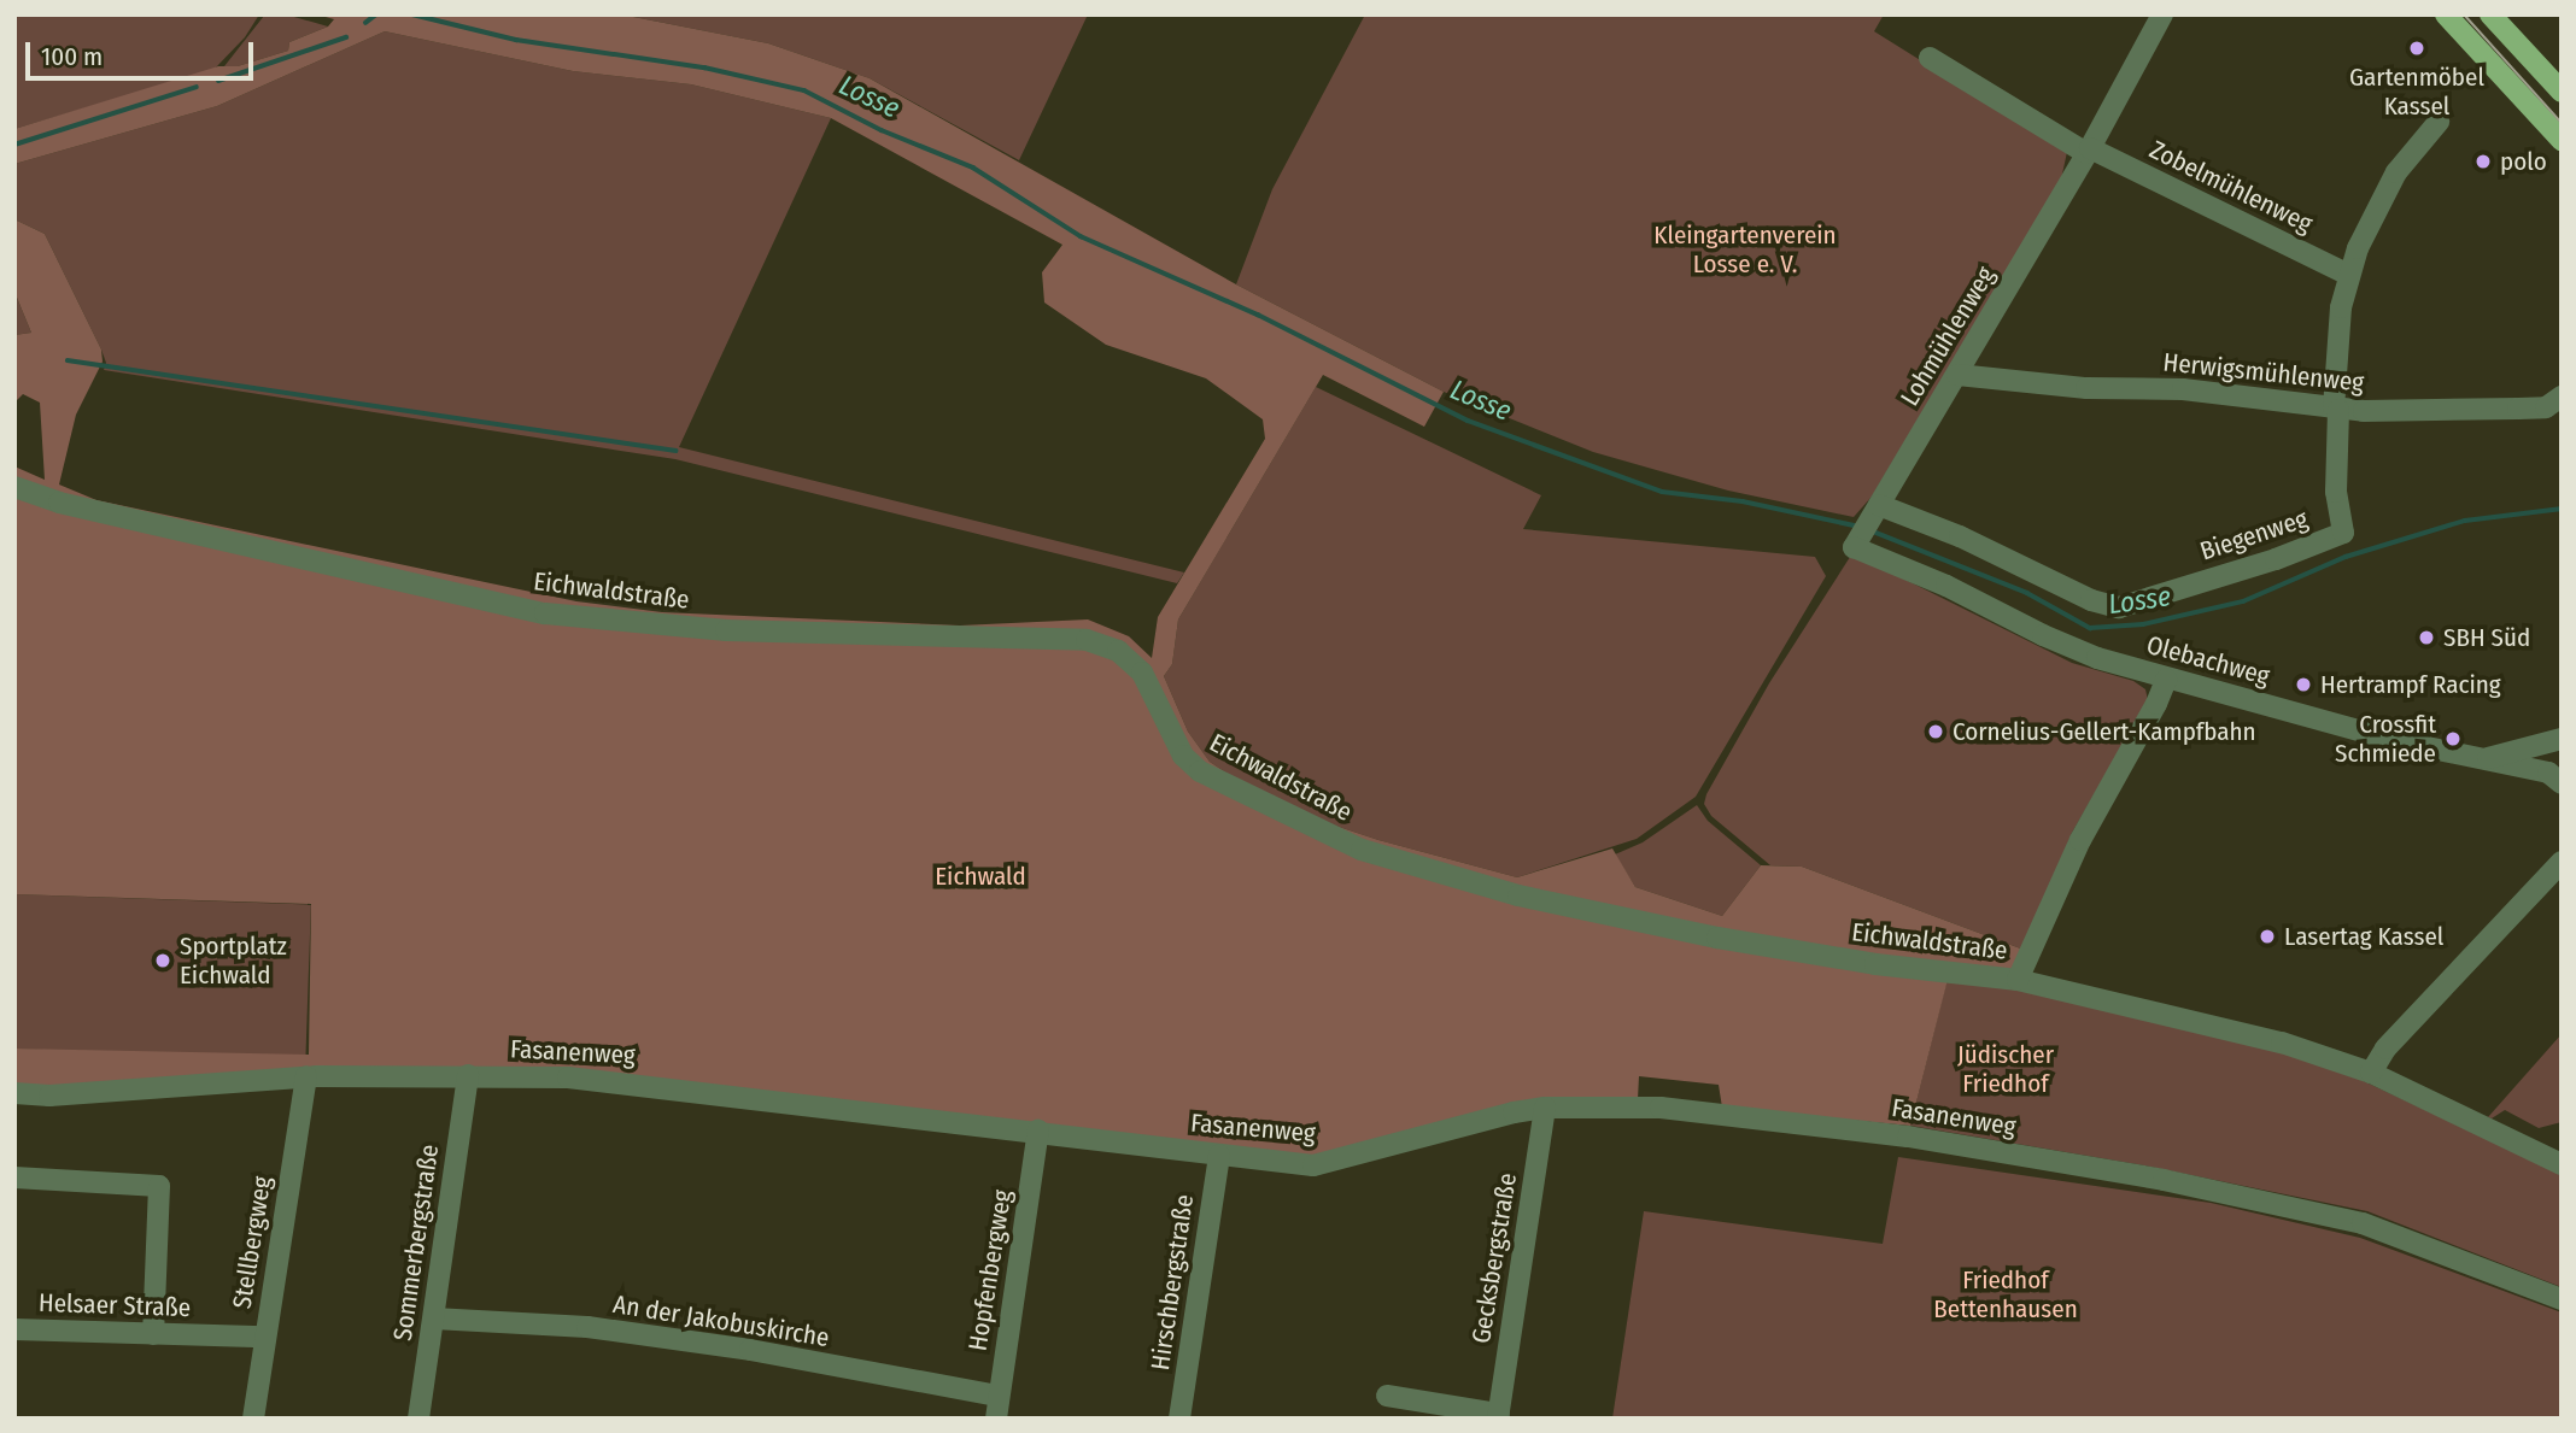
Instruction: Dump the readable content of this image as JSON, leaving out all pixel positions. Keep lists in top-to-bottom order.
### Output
{
  "streets": {
    "street": [
      "Zobelmühlenweg",
      "Lohmühlenweg",
      "Herwigsmühlenweg",
      "Biegenweg",
      "Eichwaldstraße",
      "Olebachweg",
      "Fasanenweg",
      "Stellbergweg",
      "Sommerbergstraße",
      "Gecksbergstraße",
      "Hopfenbergweg",
      "Hirschbergstraße",
      "Helsaer Straße",
      "An der Jakobuskirche"
    ]
  },
  "crossings": [
    ["Zobelmühlenweg", "Lohmühlenweg"],
    ["Lohmühlenweg", "Herwigsmühlenweg"],
    ["Lohmühlenweg", "Biegenweg"],
    ["Lohmühlenweg", "Olebachweg"],
    ["Herwigsmühlenweg", "Biegenweg"],
    ["Fasanenweg", "Stellbergweg"],
    ["Fasanenweg", "Sommerbergstraße"],
    ["Fasanenweg", "Gecksbergstraße"],
    ["Fasanenweg", "Hopfenbergweg"],
    ["Fasanenweg", "Hirschbergstraße"],
    ["Stellbergweg", "Helsaer Straße"],
    ["Sommerbergstraße", "An der Jakobuskirche"],
    ["Hopfenbergweg", "An der Jakobuskirche"]
  ],
  "water": ["Losse"],
  "parks": [
    "Kleingartenverein Losse e. V.",
    "Eichwald",
    "Jüdischer Friedhof",
    "Friedhof Bettenhausen"
  ],
  "places": [
    "Gartenmöbel Kassel",
    "polo",
    "SBH Süd",
    "Hertrampf Racing",
    "Cornelius-Gellert-Kampfbahn",
    "Crossfit Schmiede",
    "Lasertag Kassel",
    "Sportplatz Eichwald"
  ],
  "scale_bar": "100 m"
}
